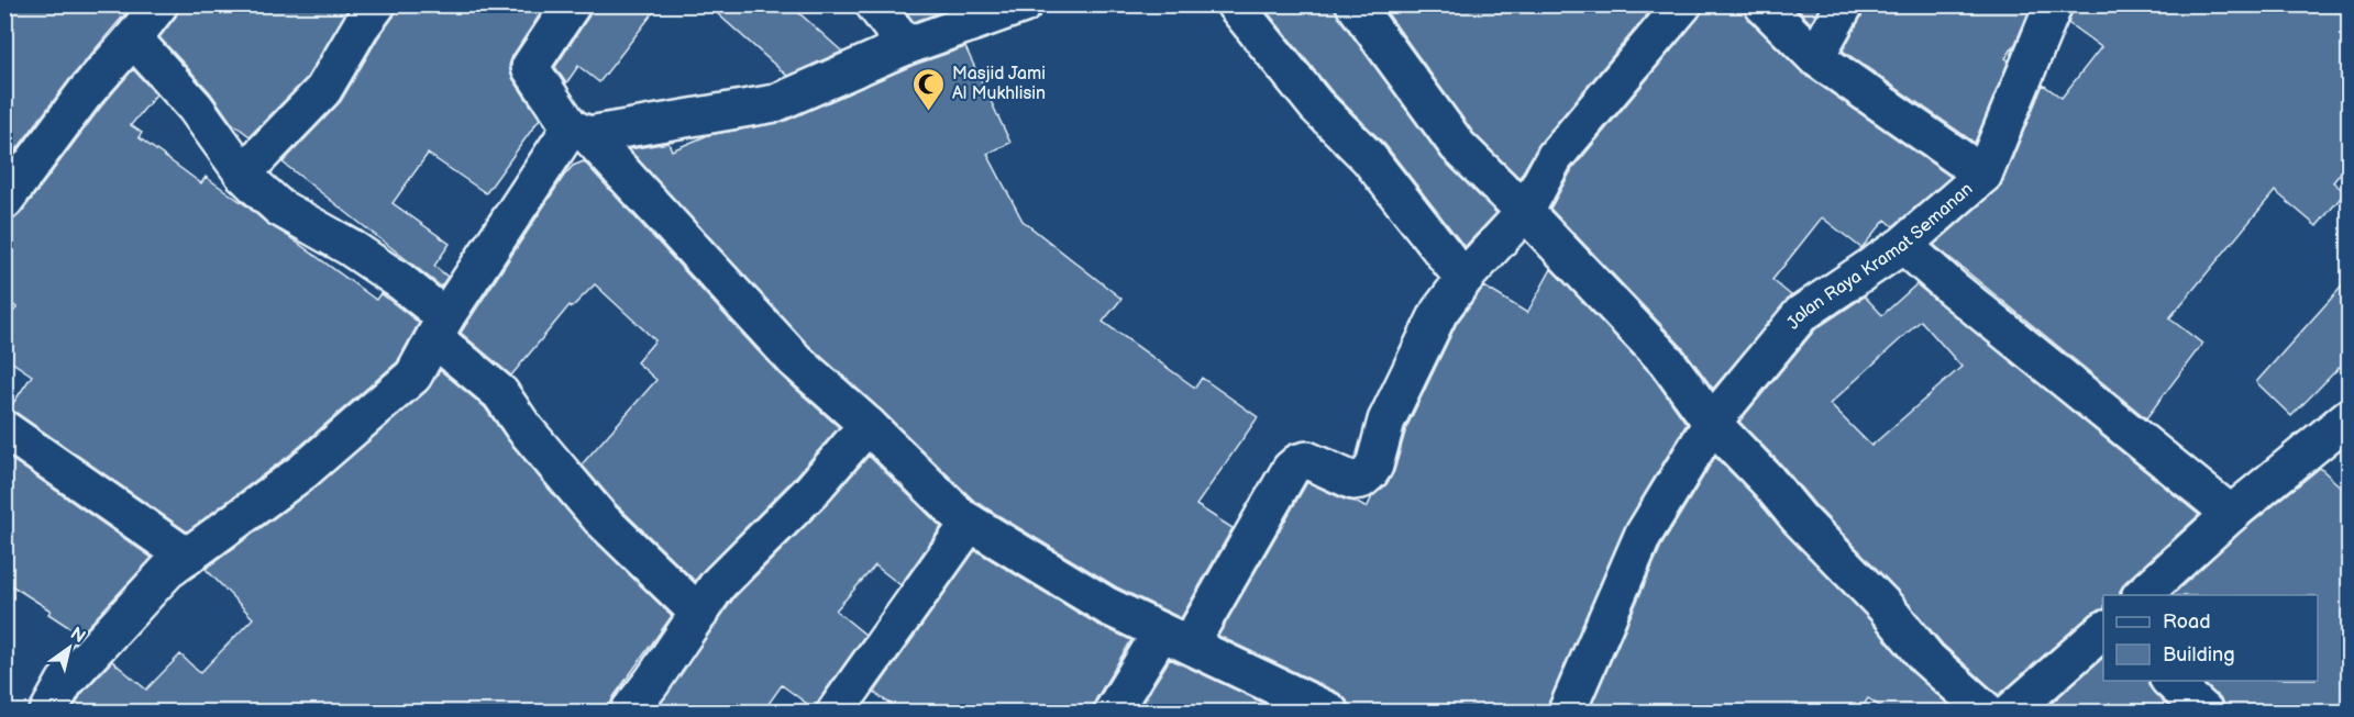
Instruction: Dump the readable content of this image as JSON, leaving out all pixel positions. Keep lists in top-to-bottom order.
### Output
{
  "streets": {
    "street": ["Jalan Raya Kramat Semanan"]
  },
  "places": {
    "mosque": ["Masjid Jami Al Mukhlisin"]
  },
  "legend": ["Road", "Building"],
  "north": "top right"
}
